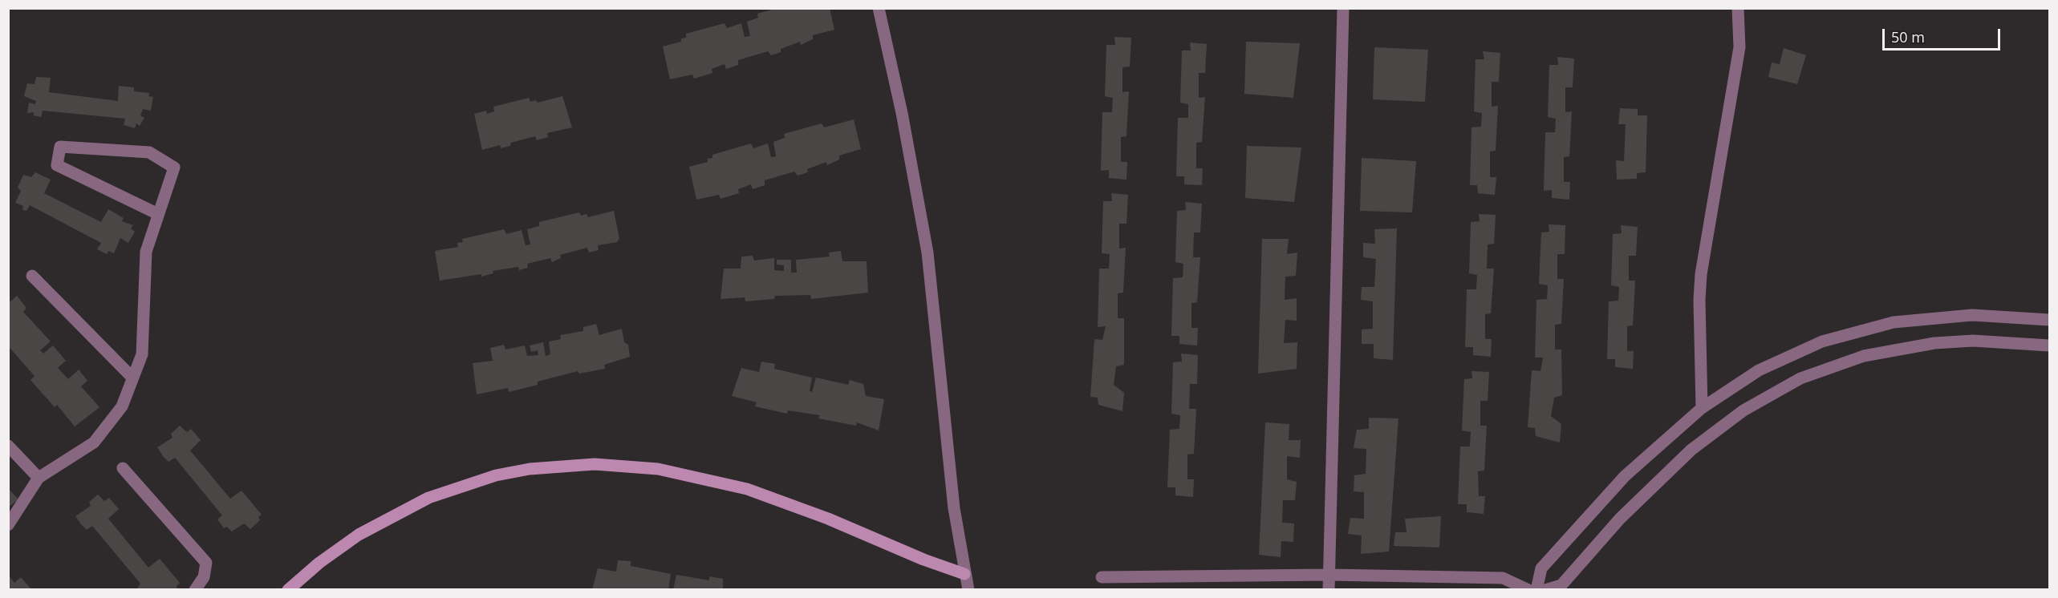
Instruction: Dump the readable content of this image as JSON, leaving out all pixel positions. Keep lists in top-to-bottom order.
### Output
{
  "scale_bar": "50 m"
}
